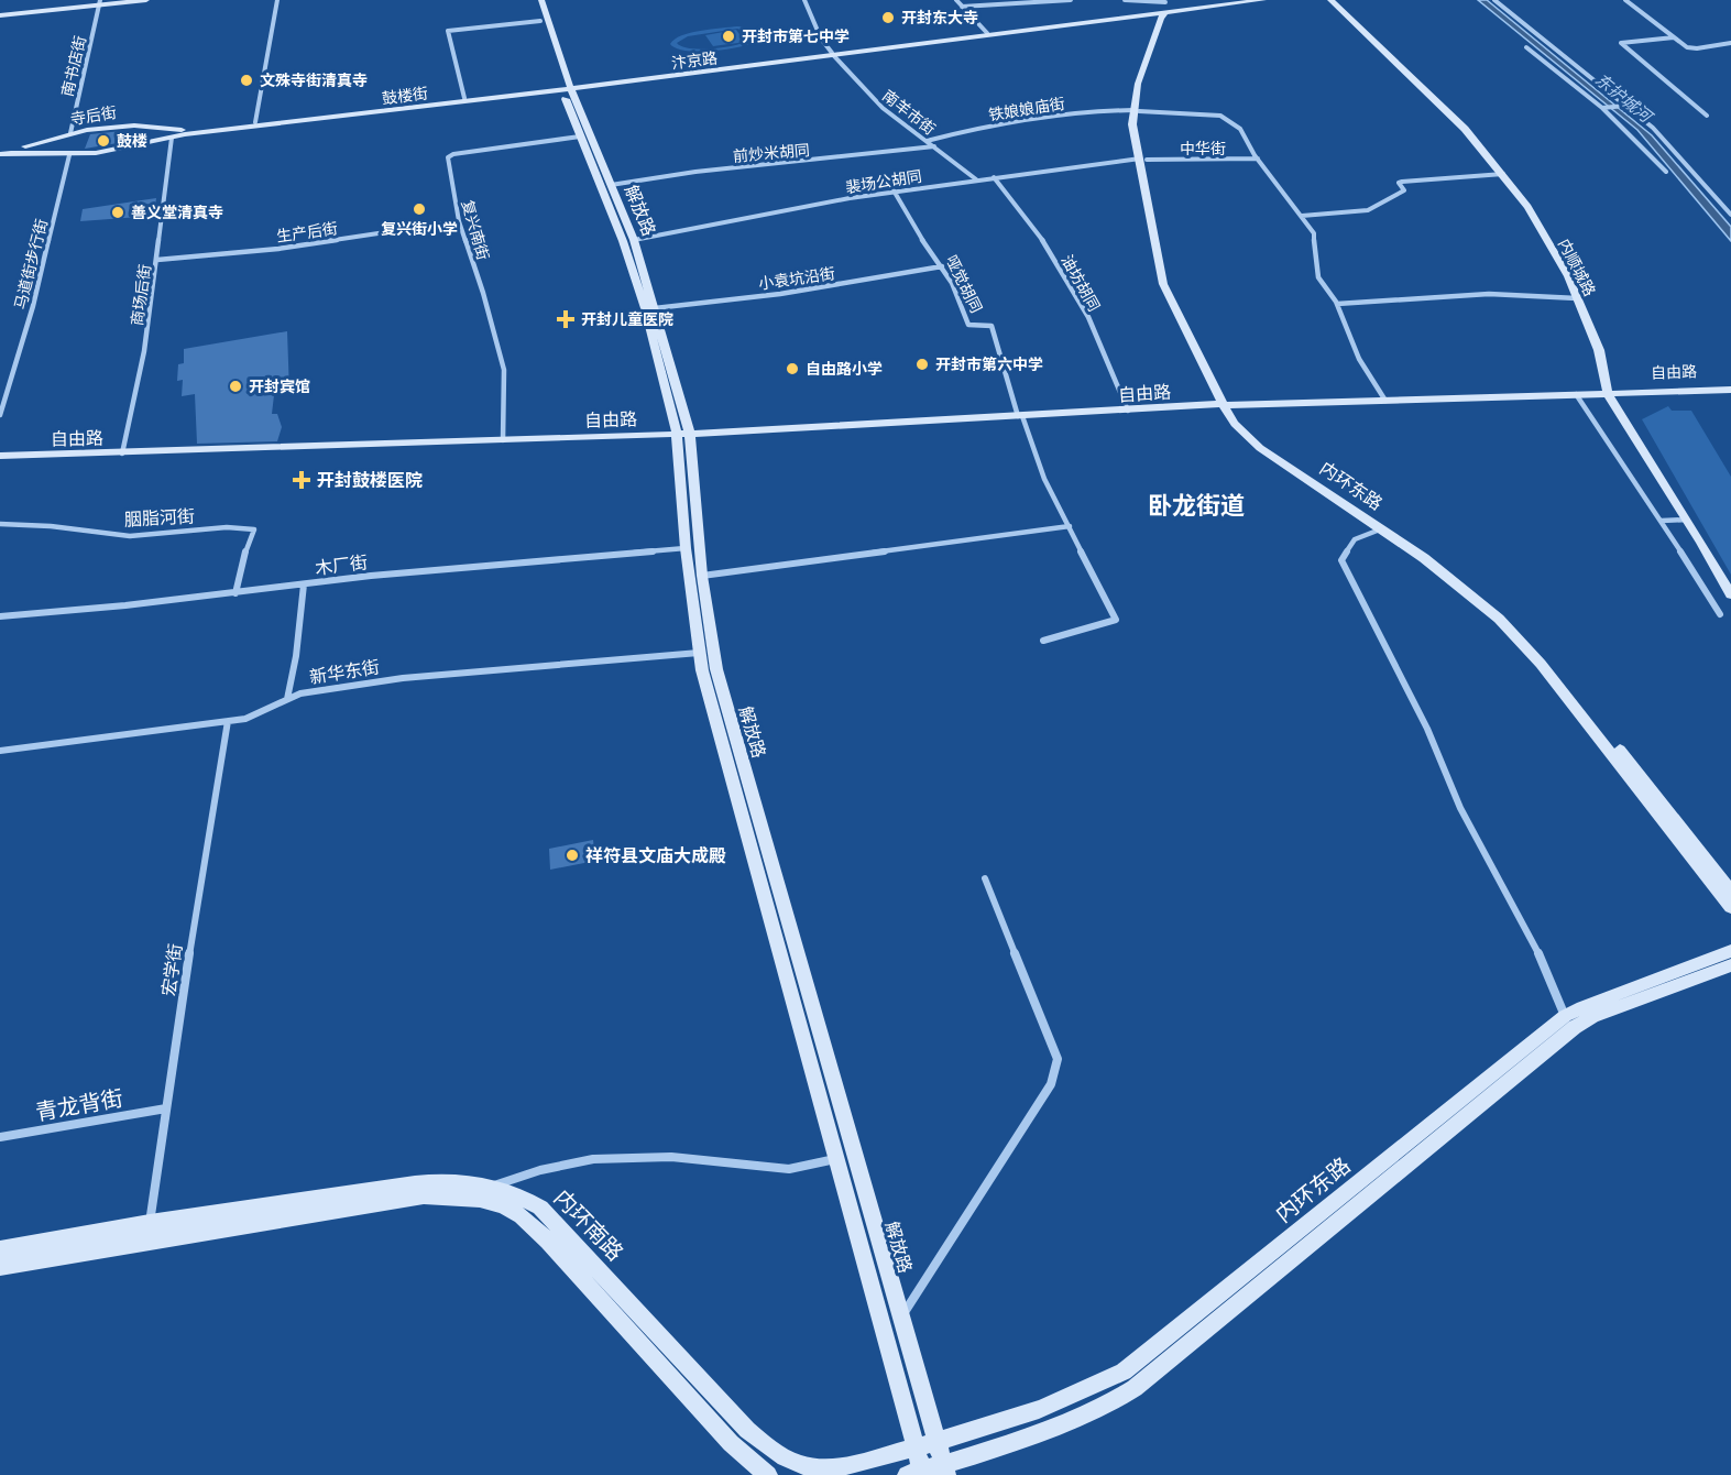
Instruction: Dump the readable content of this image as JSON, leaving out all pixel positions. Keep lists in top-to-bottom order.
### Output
{
  "streets": {
    "street": [
      "汴京路",
      "南书店街",
      "鼓楼街",
      "铁娘娘庙街",
      "南羊市街",
      "寺后街",
      "中华街",
      "前炒米胡同",
      "裴场公胡同",
      "解放路",
      "复兴南街",
      "生产后街",
      "马道街步行街",
      "内顺城路",
      "小袁坑沿街",
      "油坊胡同",
      "哑觉胡同",
      "商场后街",
      "自由路",
      "内环东路",
      "胭脂河街",
      "木厂街",
      "新华东街",
      "宏学街",
      "青龙背街",
      "内环南路"
    ]
  },
  "crossings": [
    ["汴京路", "鼓楼街"],
    ["汴京路", "南羊市街"],
    ["汴京路", "解放路"],
    ["汴京路", "内环东路"],
    ["南书店街", "寺后街"],
    ["鼓楼街", "寺后街"],
    ["鼓楼街", "解放路"],
    ["鼓楼街", "商场后街"],
    ["铁娘娘庙街", "南羊市街"],
    ["铁娘娘庙街", "中华街"],
    ["铁娘娘庙街", "自由路"],
    ["铁娘娘庙街", "内环东路"],
    ["南羊市街", "前炒米胡同"],
    ["南羊市街", "裴场公胡同"],
    ["寺后街", "马道街步行街"],
    ["寺后街", "商场后街"],
    ["中华街", "裴场公胡同"],
    ["中华街", "内环东路"],
    ["前炒米胡同", "解放路"],
    ["裴场公胡同", "解放路"],
    ["裴场公胡同", "油坊胡同"],
    ["裴场公胡同", "哑觉胡同"],
    ["裴场公胡同", "内环东路"],
    ["解放路", "复兴南街"],
    ["解放路", "小袁坑沿街"],
    ["解放路", "自由路"],
    ["解放路", "内环东路"],
    ["解放路", "木厂街"],
    ["解放路", "新华东街"],
    ["解放路", "内环南路"],
    ["复兴南街", "生产后街"],
    ["复兴南街", "自由路"],
    ["生产后街", "商场后街"],
    ["内顺城路", "自由路"],
    ["小袁坑沿街", "哑觉胡同"],
    ["油坊胡同", "自由路"],
    ["哑觉胡同", "自由路"],
    ["商场后街", "自由路"],
    ["自由路", "内环东路"],
    ["内环东路", "内环南路"],
    ["胭脂河街", "木厂街"],
    ["新华东街", "宏学街"],
    ["宏学街", "青龙背街"],
    ["宏学街", "内环南路"]
  ],
  "districts": ["卧龙街道"],
  "water": ["东护城河"],
  "places": {
    "other": [
      "开封东大寺",
      "开封市第七中学",
      "文殊寺街清真寺",
      "鼓楼",
      "复兴街小学",
      "善义堂清真寺",
      "开封市第六中学",
      "自由路小学",
      "开封宾馆",
      "祥符县文庙大成殿"
    ],
    "health": ["开封儿童医院", "开封鼓楼医院"]
  }
}
